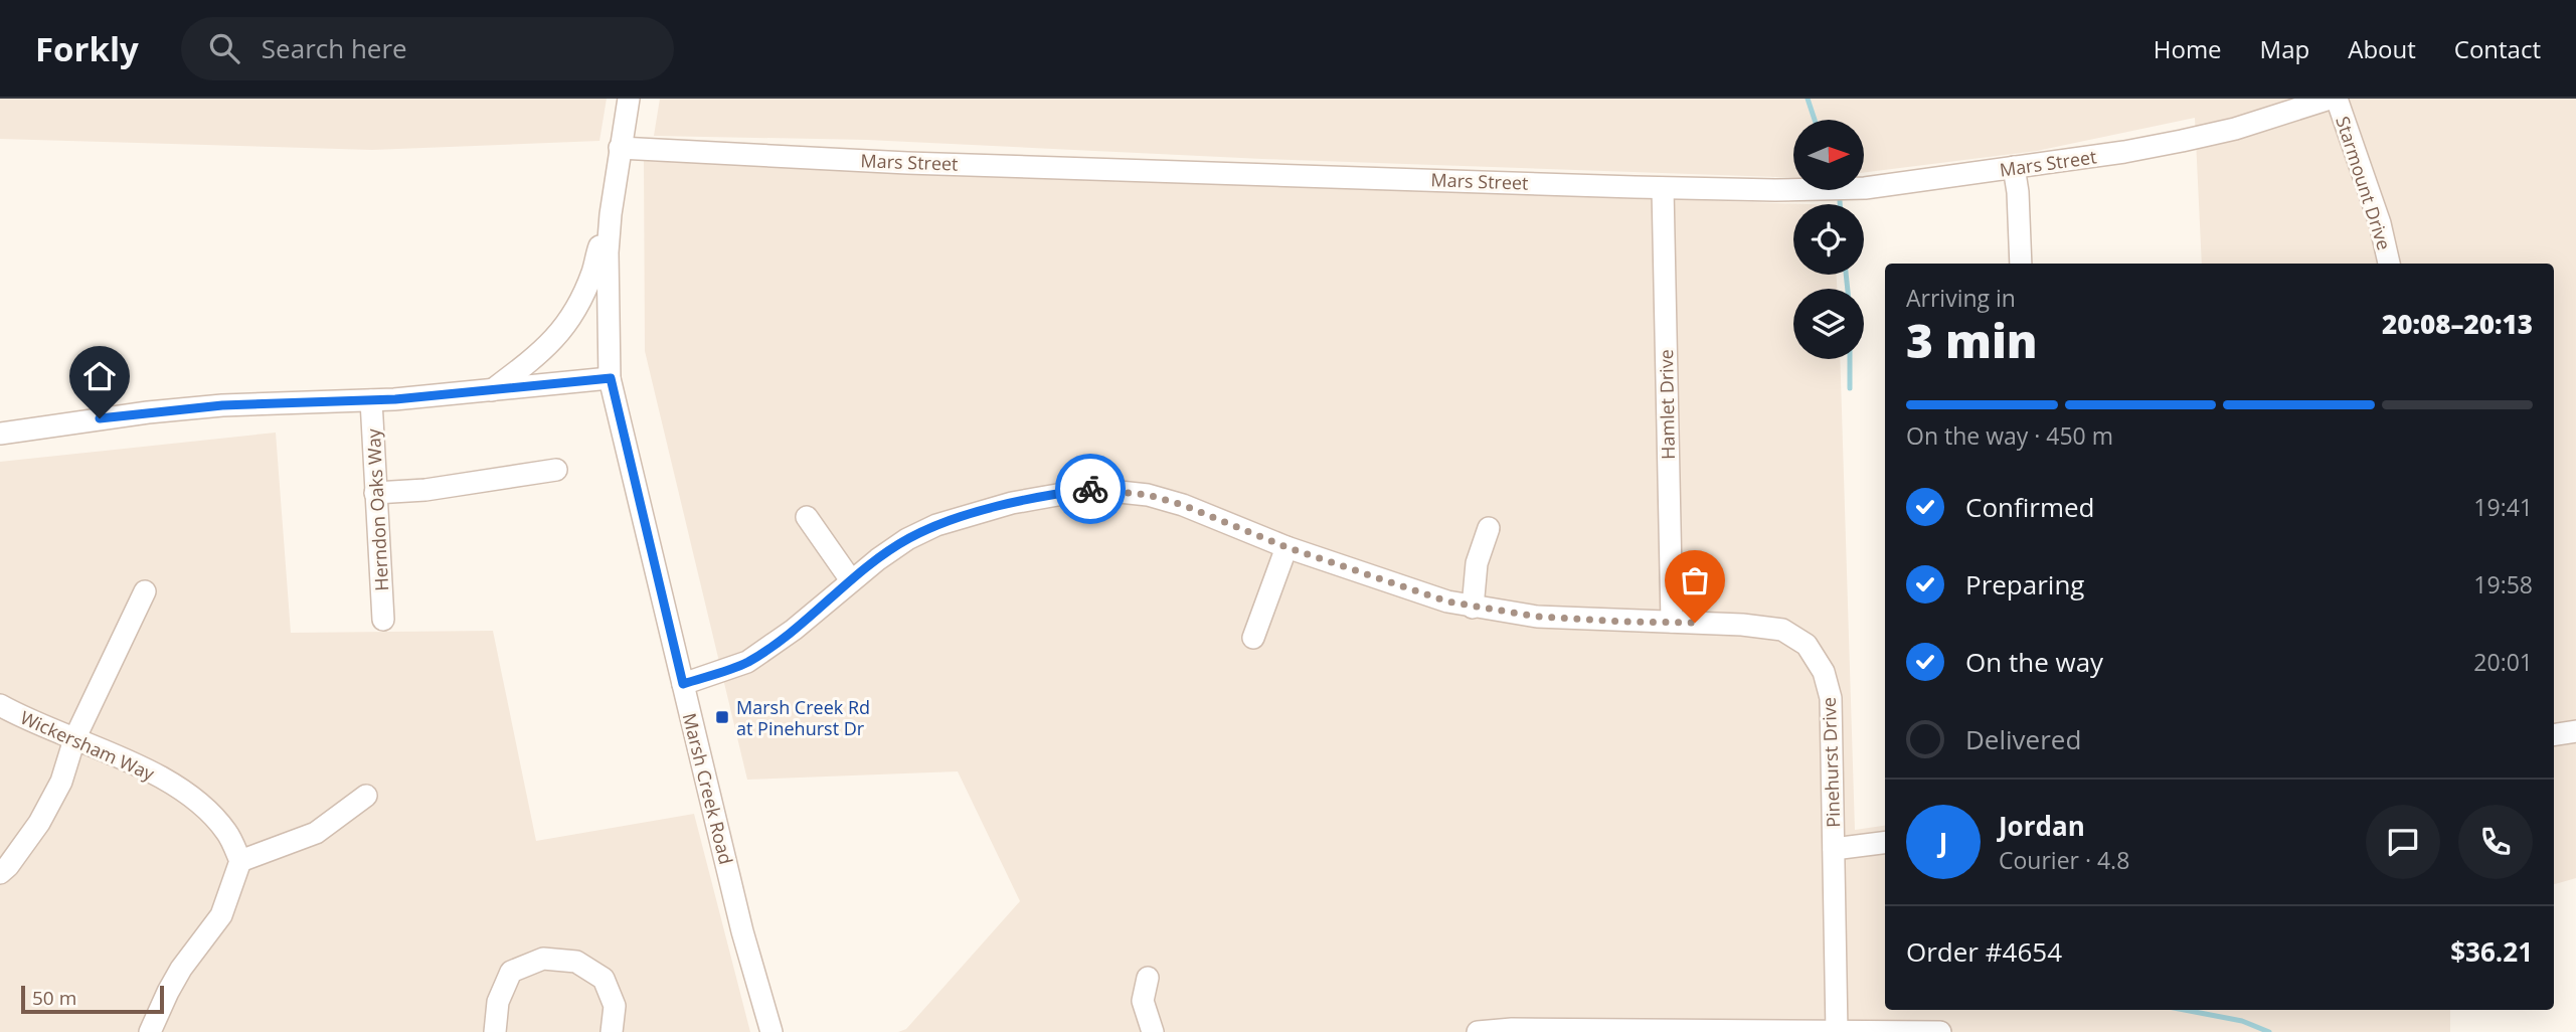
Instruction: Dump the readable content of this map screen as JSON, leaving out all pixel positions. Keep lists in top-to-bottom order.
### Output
{
  "streets": {
    "street": [
      "Mars Street",
      "Starmount Drive",
      "Hamlet Drive",
      "Herndon Oaks Way",
      "Wickersham Way",
      "Pinehurst Drive",
      "Marsh Creek Road"
    ]
  },
  "crossings": [
    ["Mars Street", "Hamlet Drive"],
    ["Hamlet Drive", "Pinehurst Drive"],
    ["Pinehurst Drive", "Marsh Creek Road"]
  ],
  "places": {
    "transit": ["Marsh Creek Rd at Pinehurst Dr"]
  },
  "scale_bar": "50 m",
  "north": "right",
  "page": {
    "header": "Forkly",
    "search": "Search here",
    "nav": [
      "Home",
      "Map",
      "About",
      "Contact"
    ],
    "heading": ["3 min", "Arriving in", "20:08–20:13"],
    "panel": [
      "Jordan",
      "Courier · 4.8",
      "Order #4654",
      "$36.21"
    ],
    "bar": "On the way · 450 m",
    "list": [
      ["Confirmed", "19:41"],
      ["Preparing", "19:58"],
      ["On the way", "20:01"],
      "Delivered"
    ],
    "round": "J",
    "scale": "50 m"
  }
}
